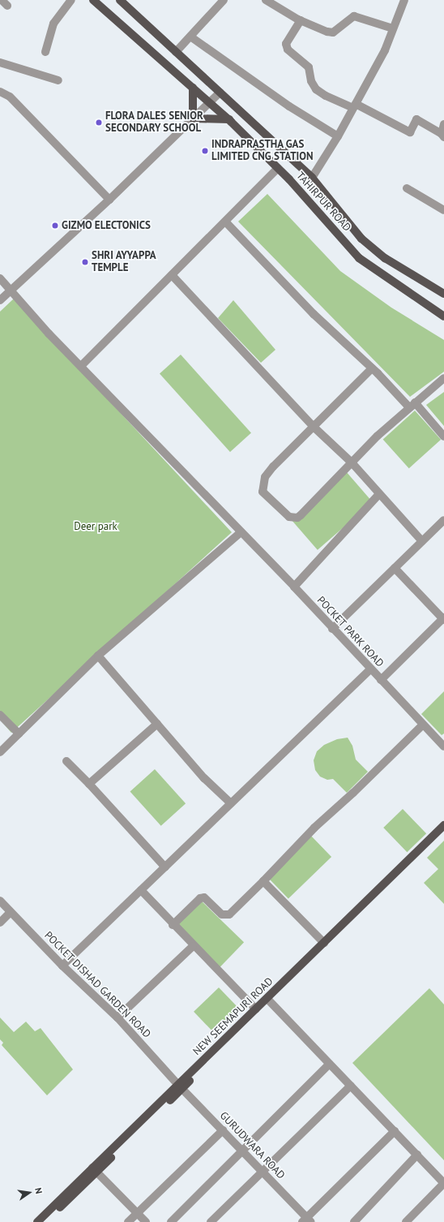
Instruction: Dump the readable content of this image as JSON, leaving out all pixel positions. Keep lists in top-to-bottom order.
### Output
{
  "streets": {
    "main road": ["TAHIRPUR ROAD", "NEW SEEMAPURI ROAD"],
    "street": ["POCKET PARK ROAD", "POCKET DISHAD GARDEN ROAD", "GURUDWARA ROAD"]
  },
  "crossings": [
    ["POCKET DISHAD GARDEN ROAD", "NEW SEEMAPURI ROAD"],
    ["POCKET DISHAD GARDEN ROAD", "GURUDWARA ROAD"],
    ["NEW SEEMAPURI ROAD", "GURUDWARA ROAD"]
  ],
  "parks": ["Deer park"],
  "places": [
    "FLORA DALES SENIOR SECONDARY SCHOOL",
    "INDRAPRASTHA GAS LIMITED CNG STATION",
    "GIZMO ELECTONICS",
    "SHRI AYYAPPA TEMPLE"
  ],
  "north": "right"
}
